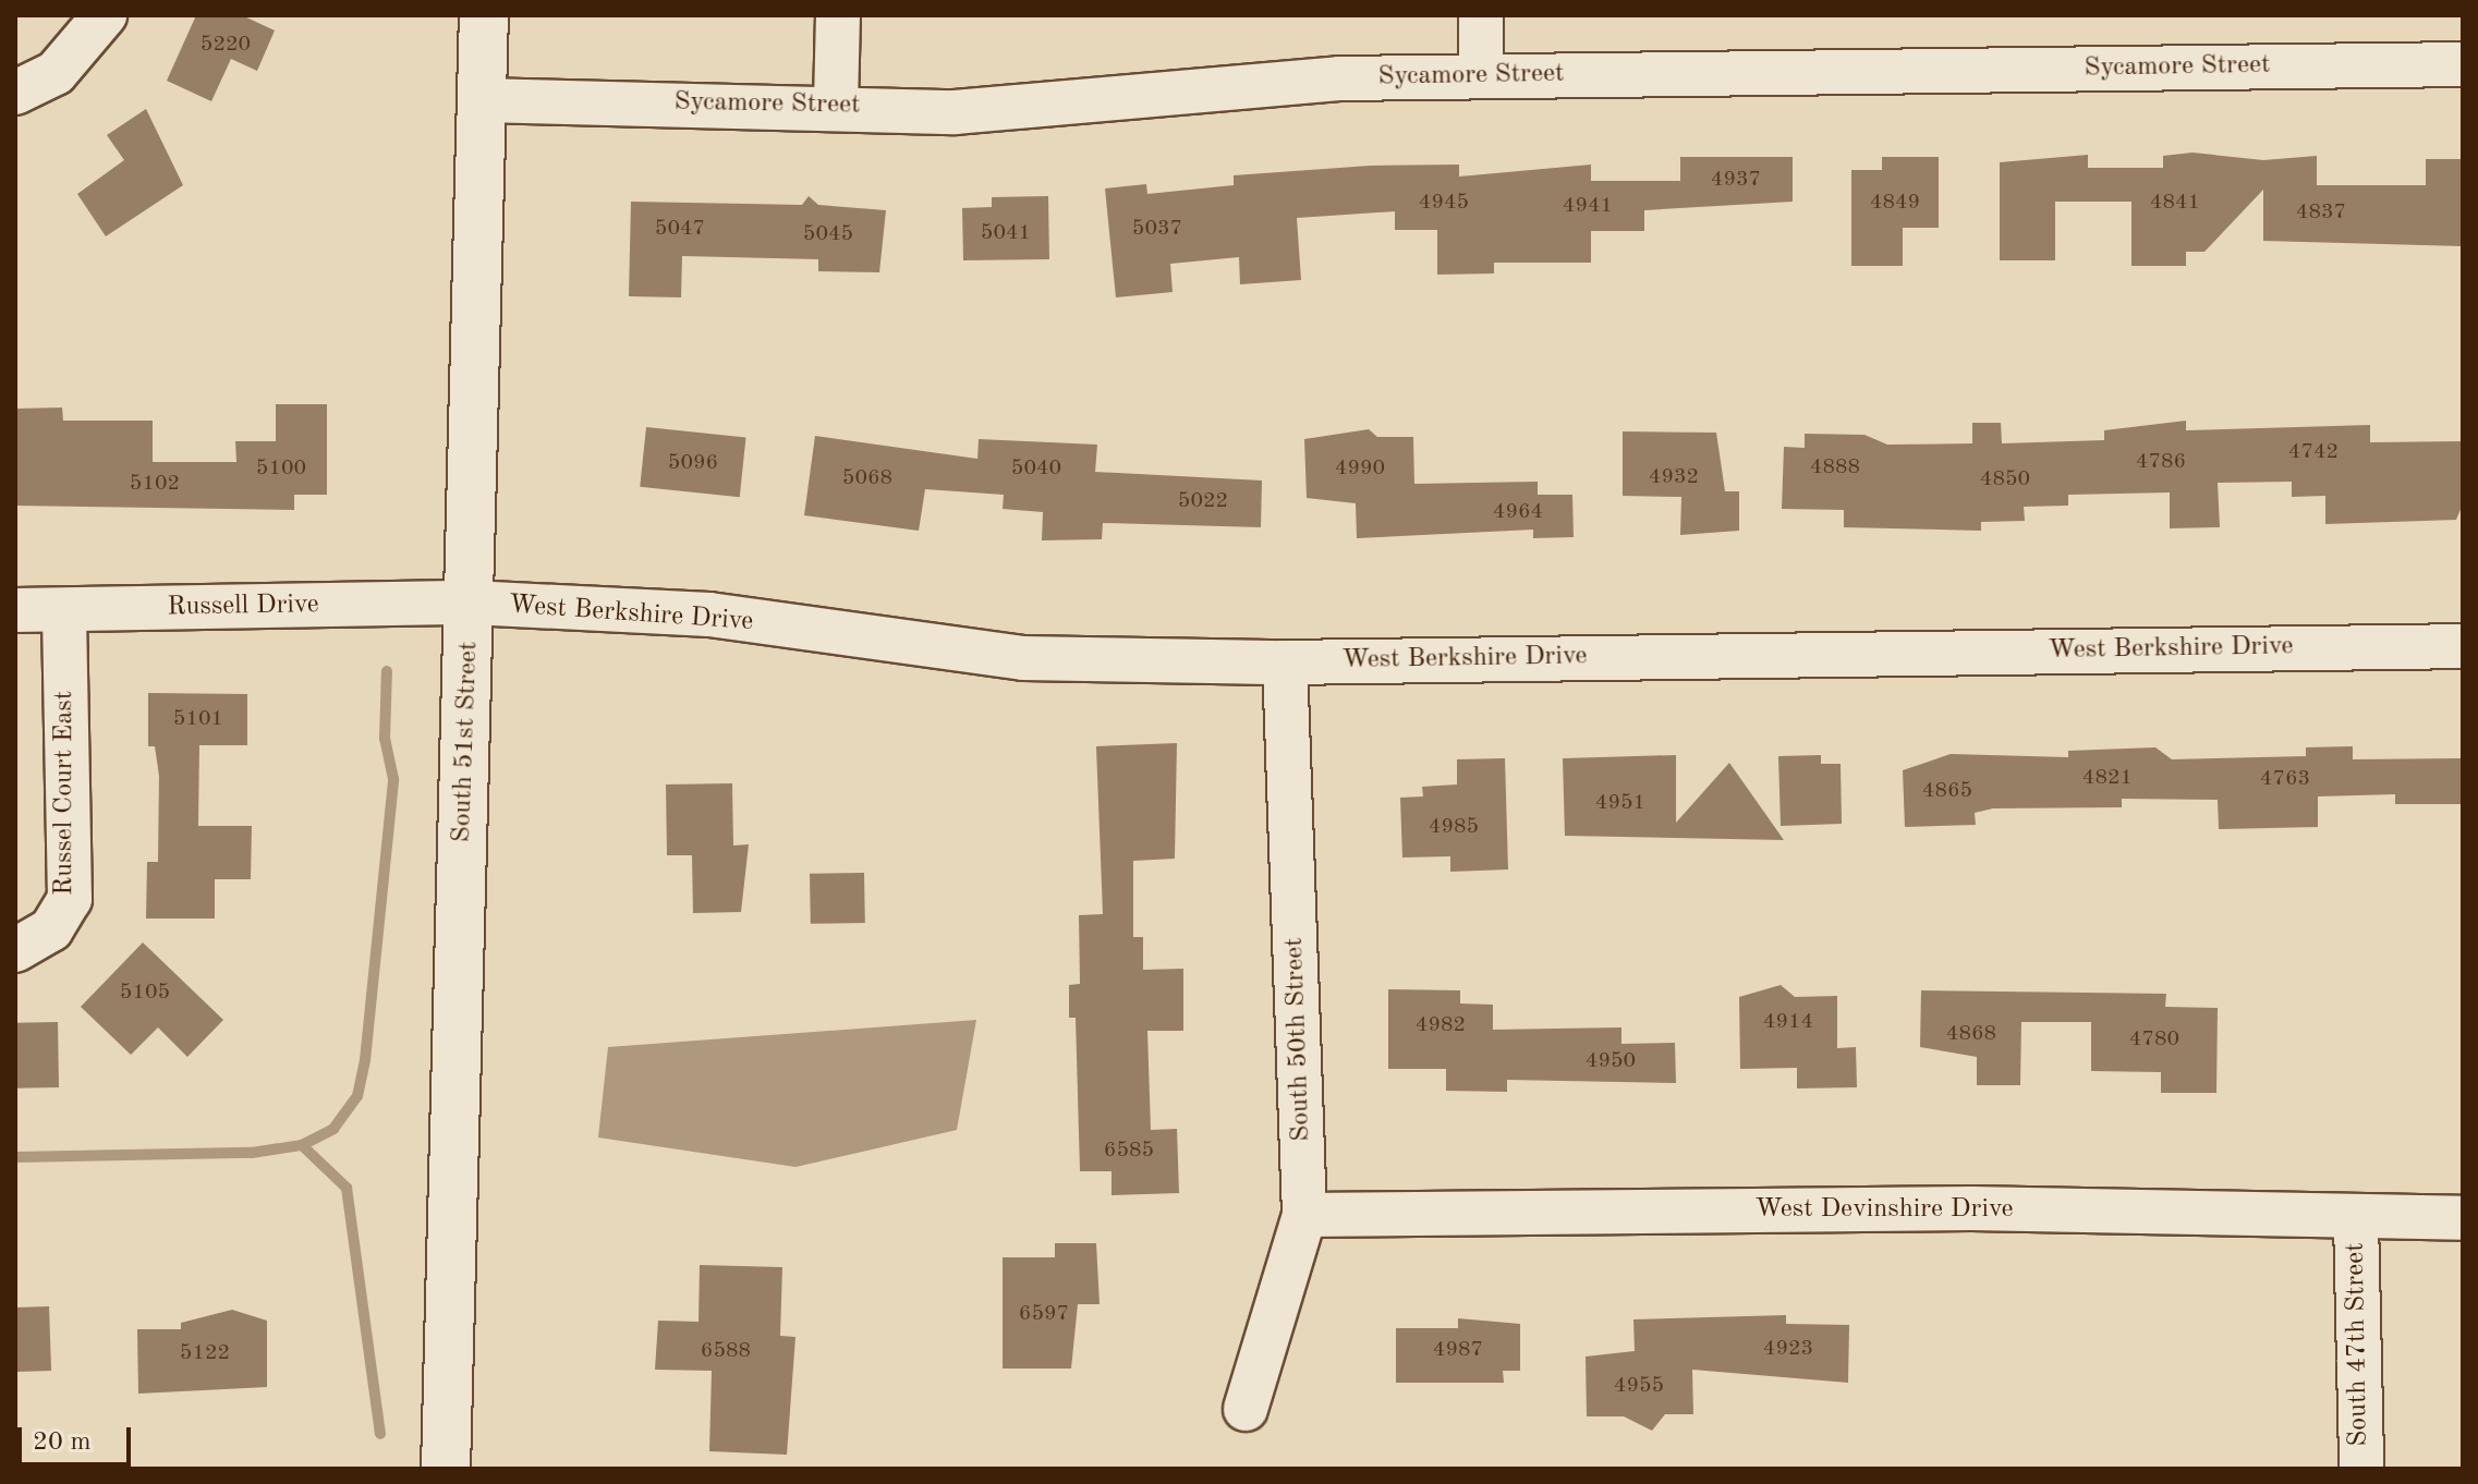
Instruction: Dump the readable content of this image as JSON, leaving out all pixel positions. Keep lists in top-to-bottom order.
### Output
{
  "streets": {
    "street": [
      "Sycamore Street",
      "Russell Drive",
      "West Berkshire Drive",
      "South 51st Street",
      "Russel Court East",
      "South 50th Street",
      "West Devinshire Drive",
      "South 47th Street"
    ]
  },
  "crossings": [
    ["Sycamore Street", "South 51st Street"],
    ["Russell Drive", "West Berkshire Drive"],
    ["Russell Drive", "South 51st Street"],
    ["Russell Drive", "Russel Court East"],
    ["West Berkshire Drive", "South 51st Street"],
    ["West Berkshire Drive", "South 50th Street"],
    ["South 50th Street", "West Devinshire Drive"],
    ["West Devinshire Drive", "South 47th Street"]
  ],
  "house_numbers": [
    "5220",
    "4937",
    "4945",
    "4849",
    "4841",
    "4941",
    "4837",
    "5047",
    "5037",
    "5041",
    "5045",
    "4742",
    "4786",
    "5096",
    "4888",
    "5100",
    "5040",
    "4990",
    "4932",
    "5068",
    "4850",
    "5102",
    "5022",
    "4964",
    "5101",
    "4821",
    "4763",
    "4865",
    "4951",
    "4985",
    "5105",
    "4914",
    "4982",
    "4868",
    "4780",
    "4950",
    "6585",
    "6597",
    "4923",
    "4987",
    "6588",
    "5122",
    "4955"
  ],
  "scale_bar": "20 m"
}
